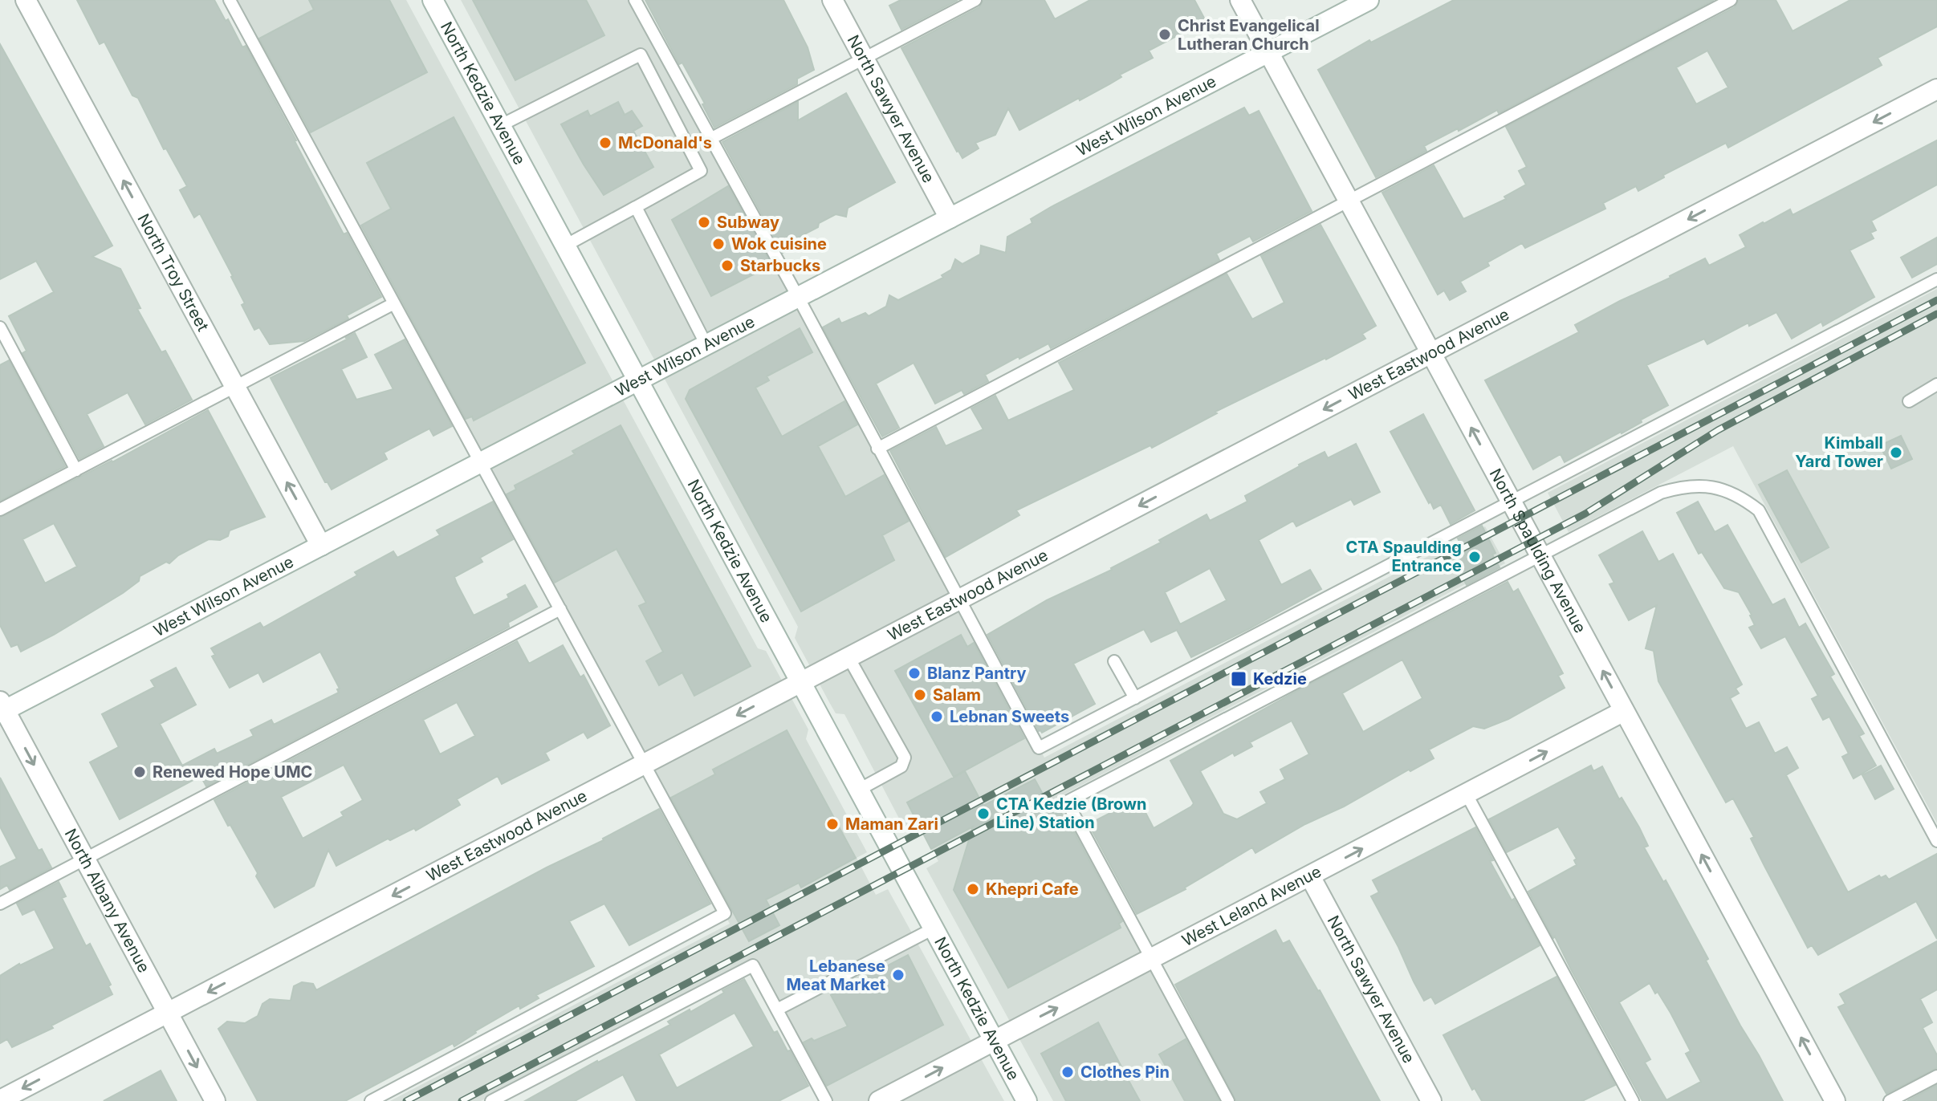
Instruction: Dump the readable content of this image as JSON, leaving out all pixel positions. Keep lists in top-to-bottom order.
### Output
{
  "streets": {
    "street": [
      "North Kedzie Avenue",
      "North Sawyer Avenue",
      "West Wilson Avenue",
      "North Troy Street",
      "West Eastwood Avenue",
      "North Spaulding Avenue",
      "North Albany Avenue",
      "West Leland Avenue"
    ]
  },
  "crossings": [
    ["North Kedzie Avenue", "West Wilson Avenue"],
    ["North Kedzie Avenue", "West Eastwood Avenue"],
    ["North Kedzie Avenue", "West Leland Avenue"],
    ["North Sawyer Avenue", "West Wilson Avenue"],
    ["North Sawyer Avenue", "West Leland Avenue"],
    ["West Wilson Avenue", "North Troy Street"],
    ["West Wilson Avenue", "North Spaulding Avenue"],
    ["West Wilson Avenue", "North Albany Avenue"],
    ["West Eastwood Avenue", "North Spaulding Avenue"],
    ["West Eastwood Avenue", "North Albany Avenue"],
    ["North Spaulding Avenue", "West Leland Avenue"]
  ],
  "one_way": [
    "North Troy Street",
    "West Eastwood Avenue",
    "North Spaulding Avenue",
    "North Albany Avenue",
    "West Leland Avenue"
  ],
  "places": {
    "other": [
      "Christ Evangelical Lutheran Church",
      "McDonald's",
      "Subway",
      "Wok cuisine",
      "Starbucks",
      "Kimball Yard Tower",
      "CTA Spaulding Entrance",
      "Blanz Pantry",
      "Salam",
      "Lebnan Sweets",
      "Renewed Hope UMC",
      "CTA Kedzie (Brown Line) Station",
      "Maman Zari",
      "Khepri Cafe",
      "Lebanese Meat Market",
      "Clothes Pin"
    ],
    "transit": ["Kedzie"]
  }
}
